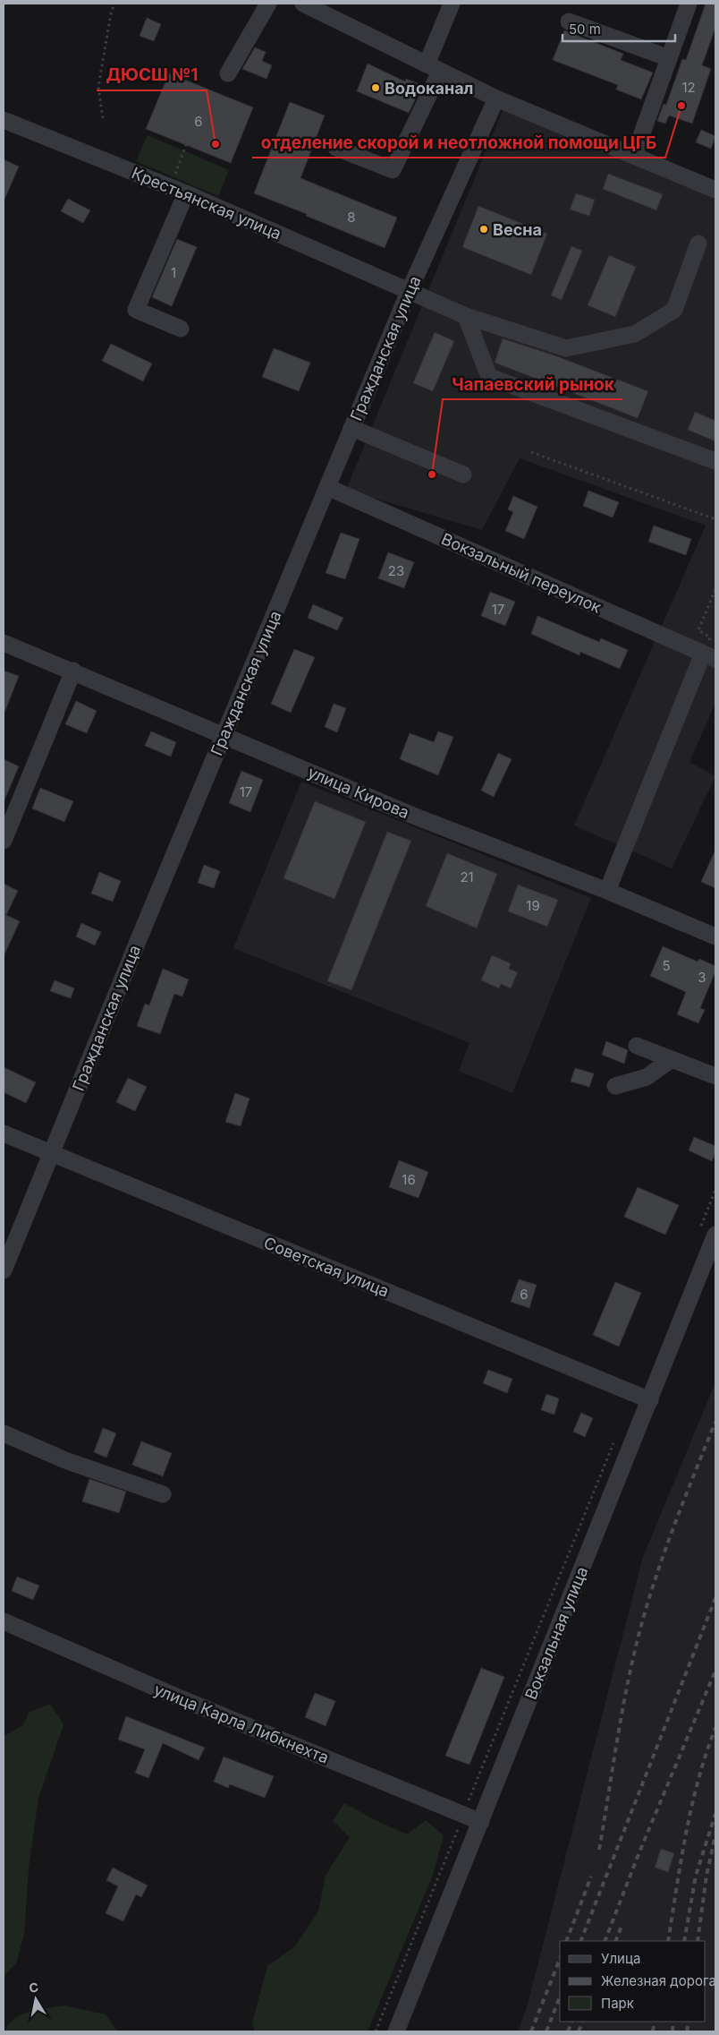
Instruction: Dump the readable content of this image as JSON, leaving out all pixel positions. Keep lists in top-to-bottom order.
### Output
{
  "streets": {
    "street": [
      "Крестьянская улица",
      "Гражданская улица",
      "Вокзальный переулок",
      "улица Кирова",
      "Советская улица",
      "Вокзальная улица",
      "улица Карла Либкнехта"
    ]
  },
  "crossings": [
    ["Крестьянская улица", "Гражданская улица"],
    ["Гражданская улица", "Вокзальный переулок"],
    ["Гражданская улица", "улица Кирова"],
    ["Гражданская улица", "Советская улица"],
    ["Советская улица", "Вокзальная улица"],
    ["Вокзальная улица", "улица Карла Либкнехта"]
  ],
  "places": [
    "Водоканал",
    "отделение скорой и неотложной помощи ЦГБ",
    "ДЮСШ №1",
    "Весна",
    "Чапаевский рынок"
  ],
  "house_numbers": [
    "12",
    "6",
    "8",
    "1",
    "23",
    "17",
    "17",
    "21",
    "19",
    "5",
    "3",
    "16",
    "6"
  ],
  "legend": ["Улица", "Железная дорога", "Парк"],
  "scale_bar": "50 m",
  "north": "top"
}
